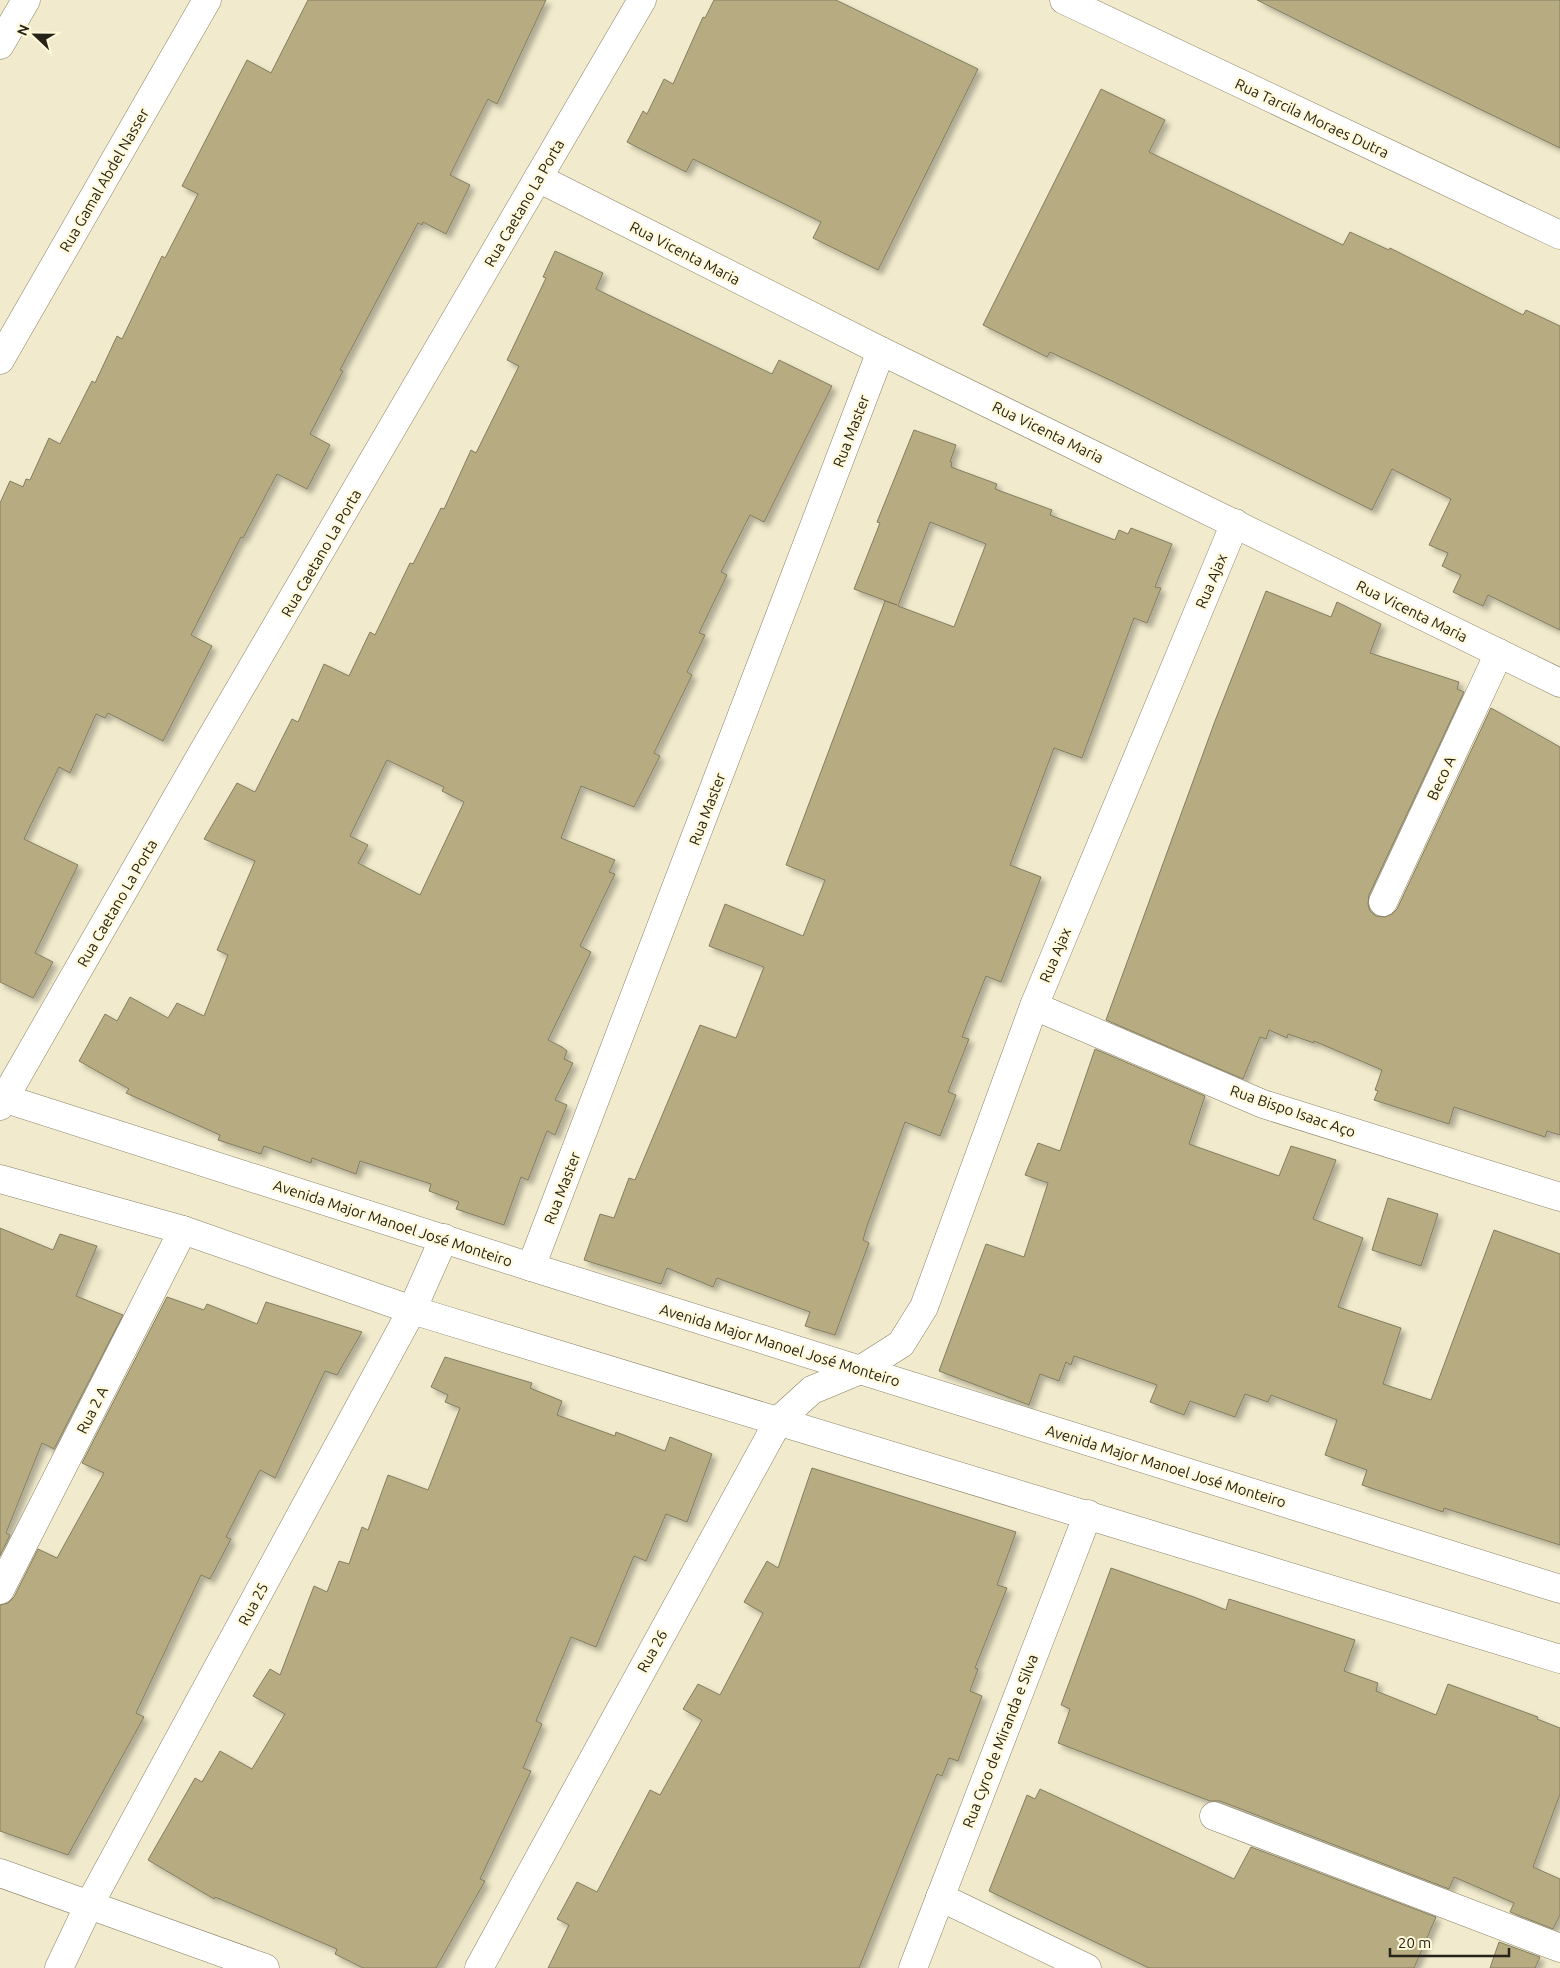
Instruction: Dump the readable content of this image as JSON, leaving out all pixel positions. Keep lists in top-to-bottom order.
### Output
{
  "streets": {
    "street": [
      "Rua Tarcila Moraes Dutra",
      "Rua Gamal Abdel Nasser",
      "Rua Caetano La Porta",
      "Rua Vicenta Maria",
      "Rua Master",
      "Rua Ajax",
      "Beco A",
      "Rua Bispo Isaac Aço",
      "Avenida Major Manoel José Monteiro",
      "Rua 2 A",
      "Rua 25",
      "Rua 26",
      "Rua Cyro de Miranda e Silva"
    ]
  },
  "crossings": [
    ["Rua Caetano La Porta", "Rua Vicenta Maria"],
    ["Rua Caetano La Porta", "Avenida Major Manoel José Monteiro"],
    ["Rua Vicenta Maria", "Rua Master"],
    ["Rua Vicenta Maria", "Rua Ajax"],
    ["Rua Vicenta Maria", "Beco A"],
    ["Rua Master", "Avenida Major Manoel José Monteiro"],
    ["Rua Ajax", "Rua Bispo Isaac Aço"],
    ["Rua Ajax", "Avenida Major Manoel José Monteiro"],
    ["Rua Ajax", "Rua 26"],
    ["Avenida Major Manoel José Monteiro", "Rua 25"],
    ["Avenida Major Manoel José Monteiro", "Rua 26"]
  ],
  "scale_bar": "20 m",
  "north": "left"
}
